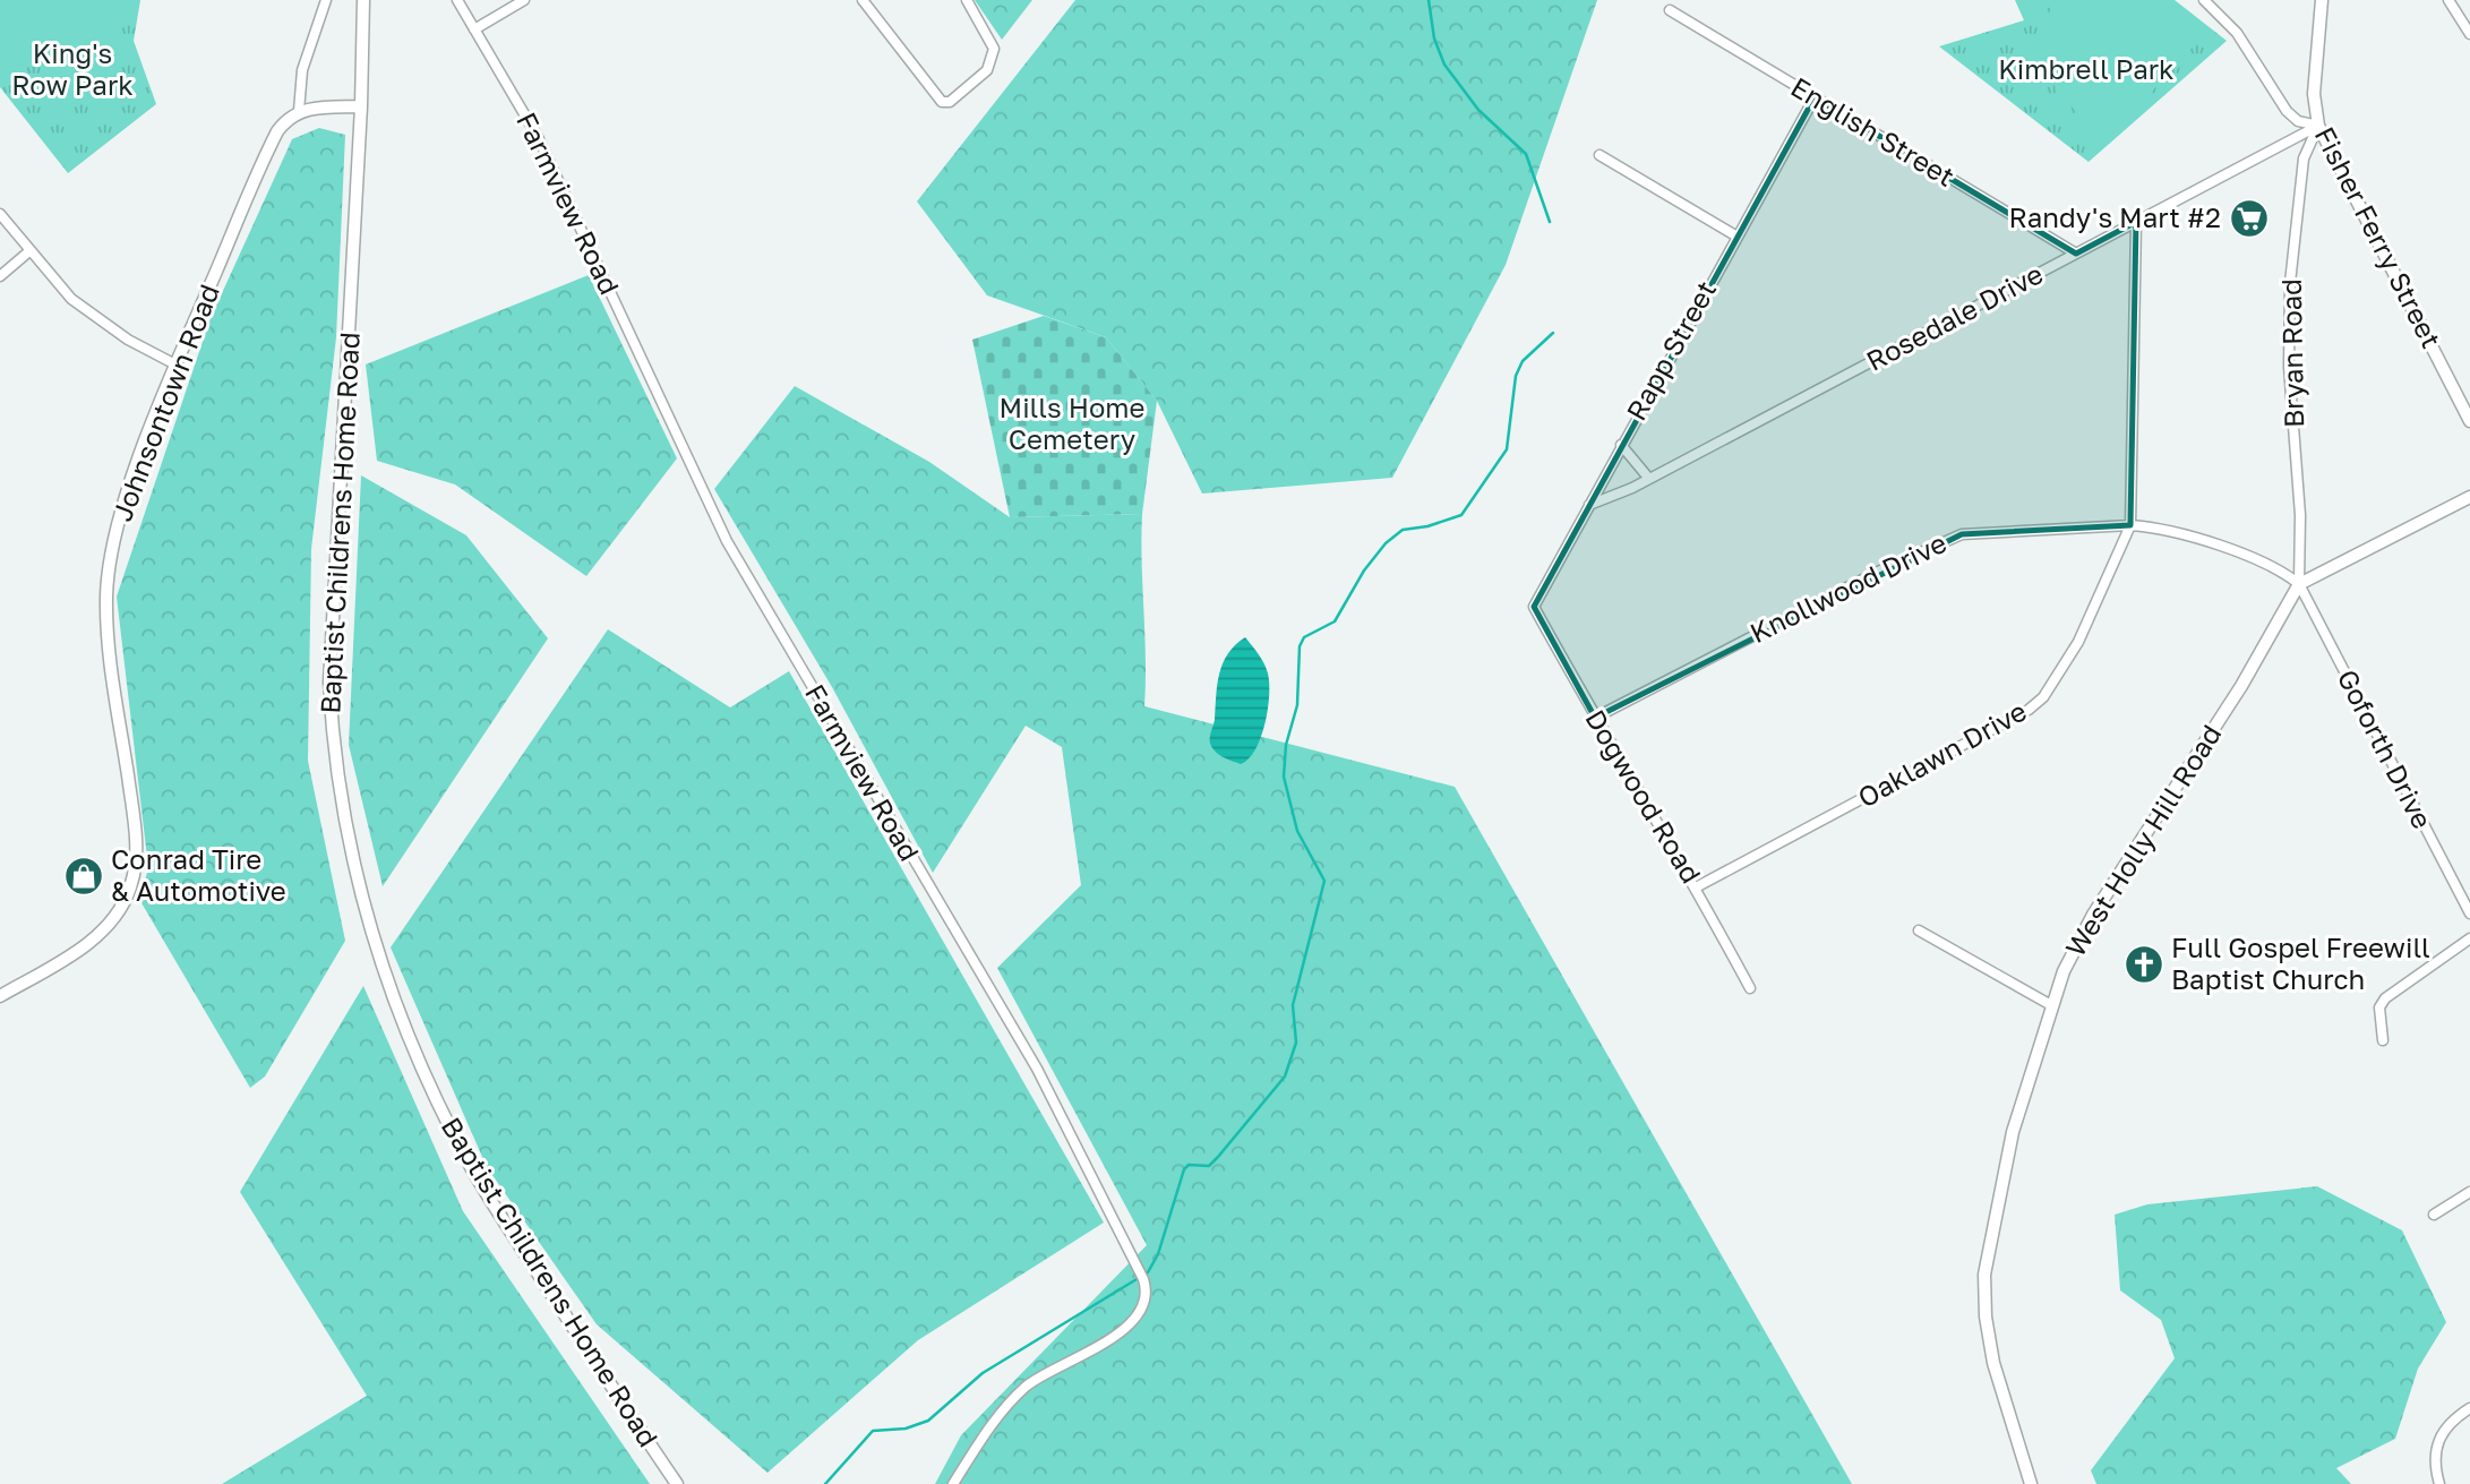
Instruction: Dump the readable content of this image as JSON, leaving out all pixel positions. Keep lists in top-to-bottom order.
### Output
{
  "streets": {
    "street": [
      "English Street",
      "Farmview Road",
      "Fisher Ferry Street",
      "Rosedale Drive",
      "Rapp Street",
      "Bryan Road",
      "Johnsontown Road",
      "Baptist Childrens Home Road",
      "Knollwood Drive",
      "Goforth Drive",
      "Oaklawn Drive",
      "Dogwood Road",
      "West Holly Hill Road"
    ]
  },
  "crossings": [
    ["English Street", "Rosedale Drive"],
    ["English Street", "Rapp Street"],
    ["Fisher Ferry Street", "Rosedale Drive"],
    ["Fisher Ferry Street", "Bryan Road"],
    ["Rosedale Drive", "Rapp Street"],
    ["Rosedale Drive", "Bryan Road"],
    ["Rosedale Drive", "Oaklawn Drive"],
    ["Rapp Street", "Dogwood Road"],
    ["Bryan Road", "Knollwood Drive"],
    ["Bryan Road", "Goforth Drive"],
    ["Bryan Road", "West Holly Hill Road"],
    ["Knollwood Drive", "Goforth Drive"],
    ["Knollwood Drive", "Oaklawn Drive"],
    ["Knollwood Drive", "Dogwood Road"],
    ["Knollwood Drive", "West Holly Hill Road"],
    ["Goforth Drive", "West Holly Hill Road"],
    ["Oaklawn Drive", "Dogwood Road"]
  ],
  "parks": ["King's Row Park", "Kimbrell Park", "Mills Home Cemetery"],
  "places": {
    "supermarket": ["Randy's Mart #2"],
    "shop": ["Conrad Tire & Automotive"],
    "church": ["Full Gospel Freewill Baptist Church"]
  }
}
